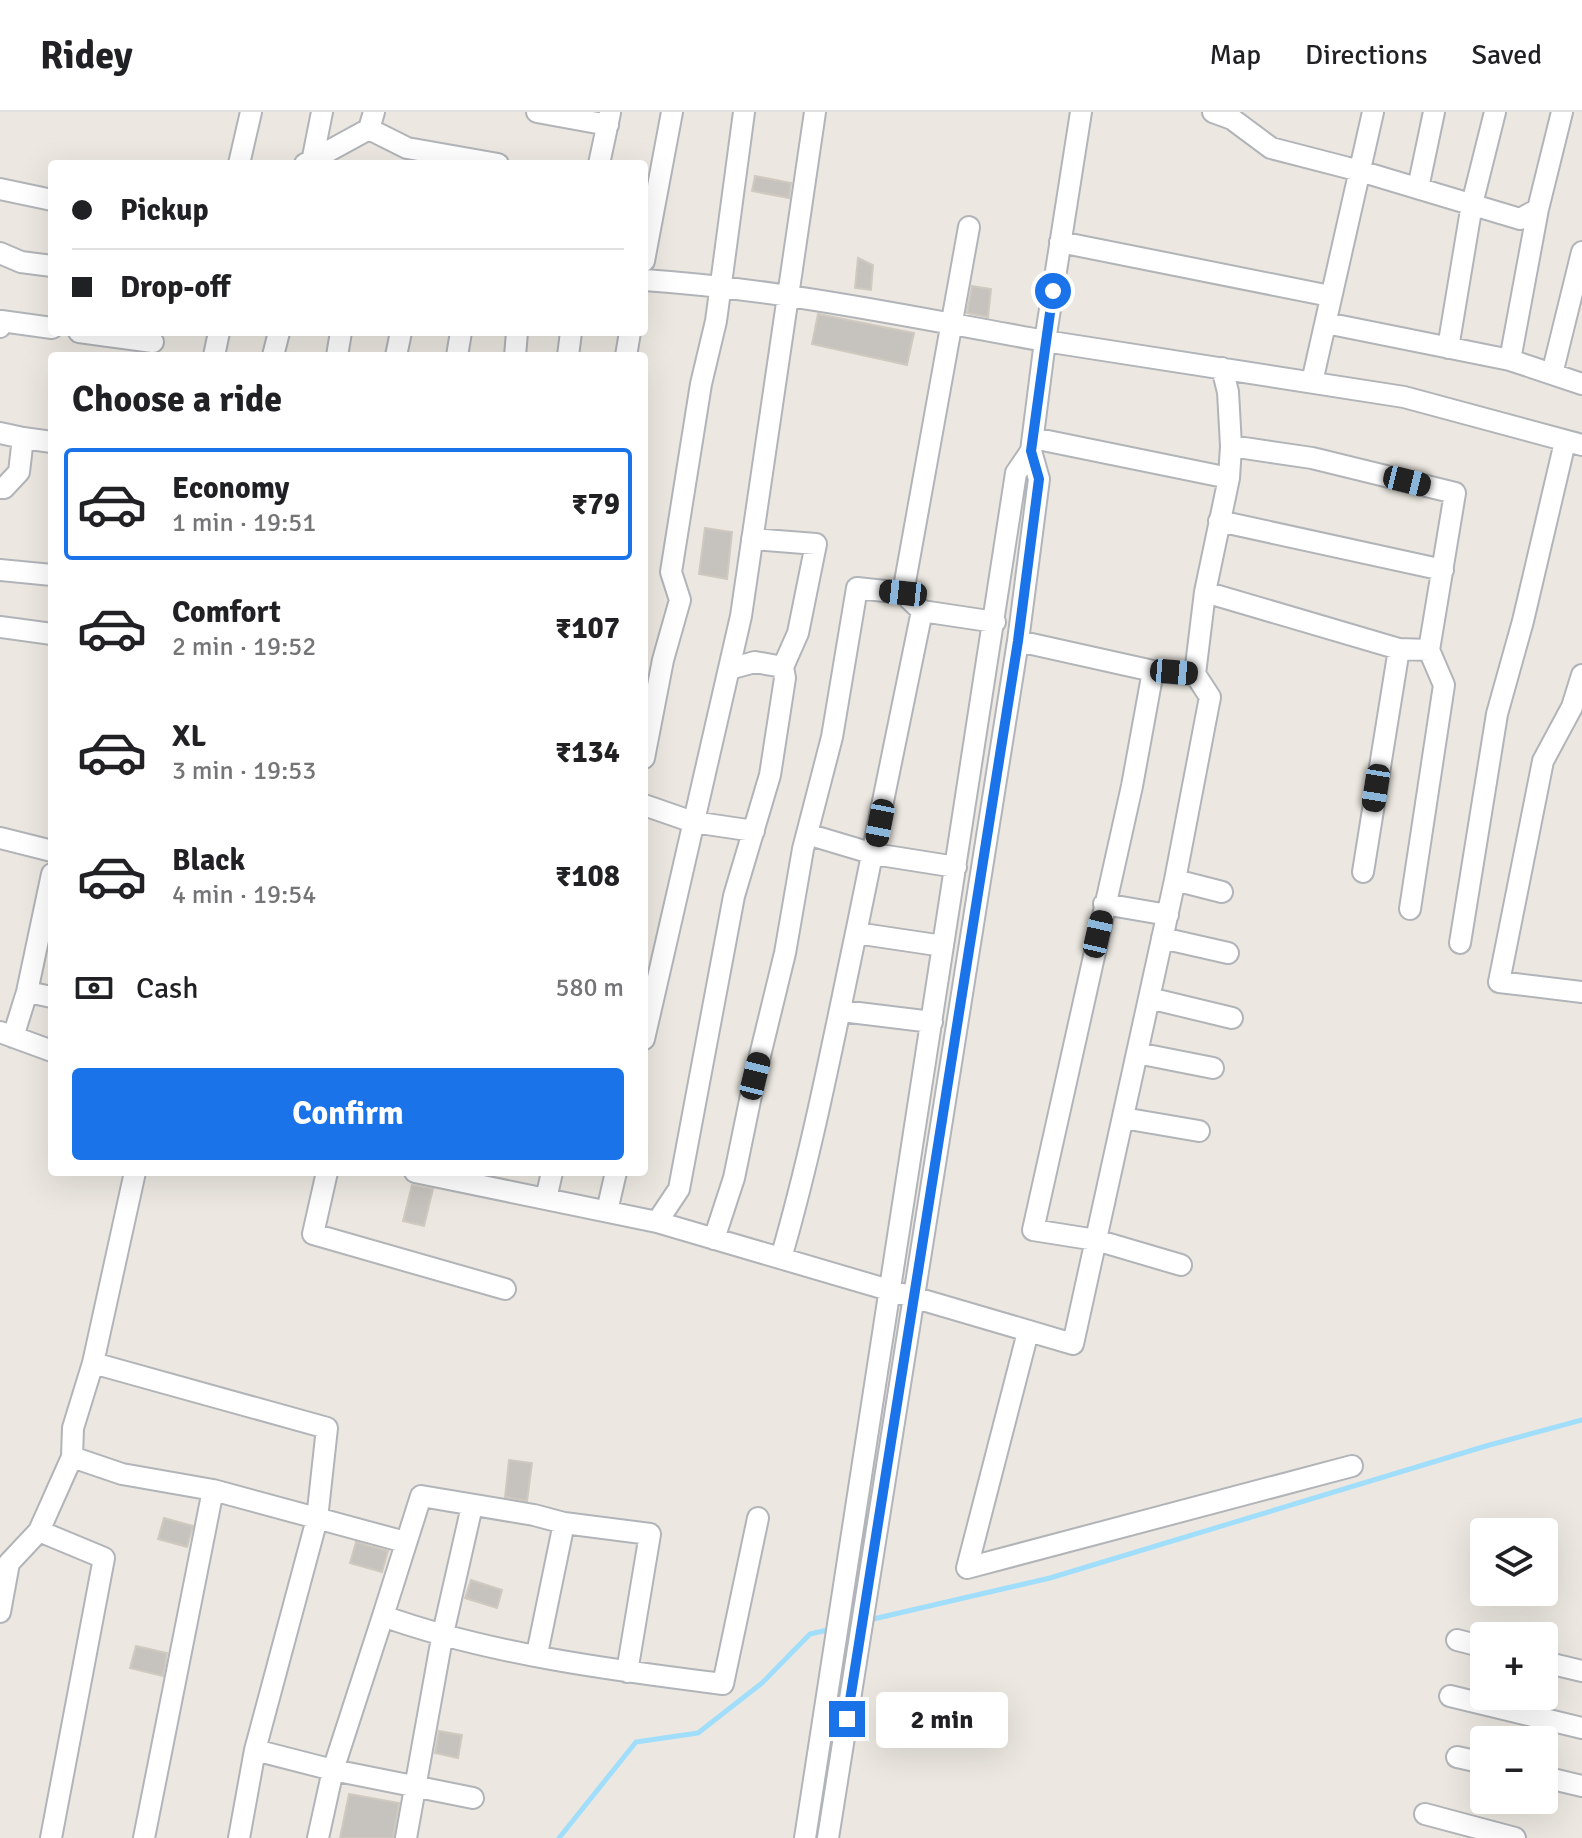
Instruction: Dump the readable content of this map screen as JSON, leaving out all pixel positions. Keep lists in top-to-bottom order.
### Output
{
  "page": {
    "header": "Ridey",
    "nav": ["Map", "Directions", "Saved"],
    "banner": ["Pickup", "Drop-off"],
    "heading": "Choose a ride",
    "list": [
      {
        "name": "Economy",
        "note": "1 min · 19:51",
        "value": "₹79"
      },
      {
        "name": "Comfort",
        "note": "2 min · 19:52",
        "value": "₹107"
      },
      {
        "name": "XL",
        "note": "3 min · 19:53",
        "value": "₹134"
      },
      {
        "name": "Black",
        "note": "4 min · 19:54",
        "value": "₹108"
      }
    ],
    "pay": ["Cash", "580 m"],
    "buttons": "Confirm",
    "map_buttons": ["+", "−"],
    "bubble": "2 min"
  }
}
